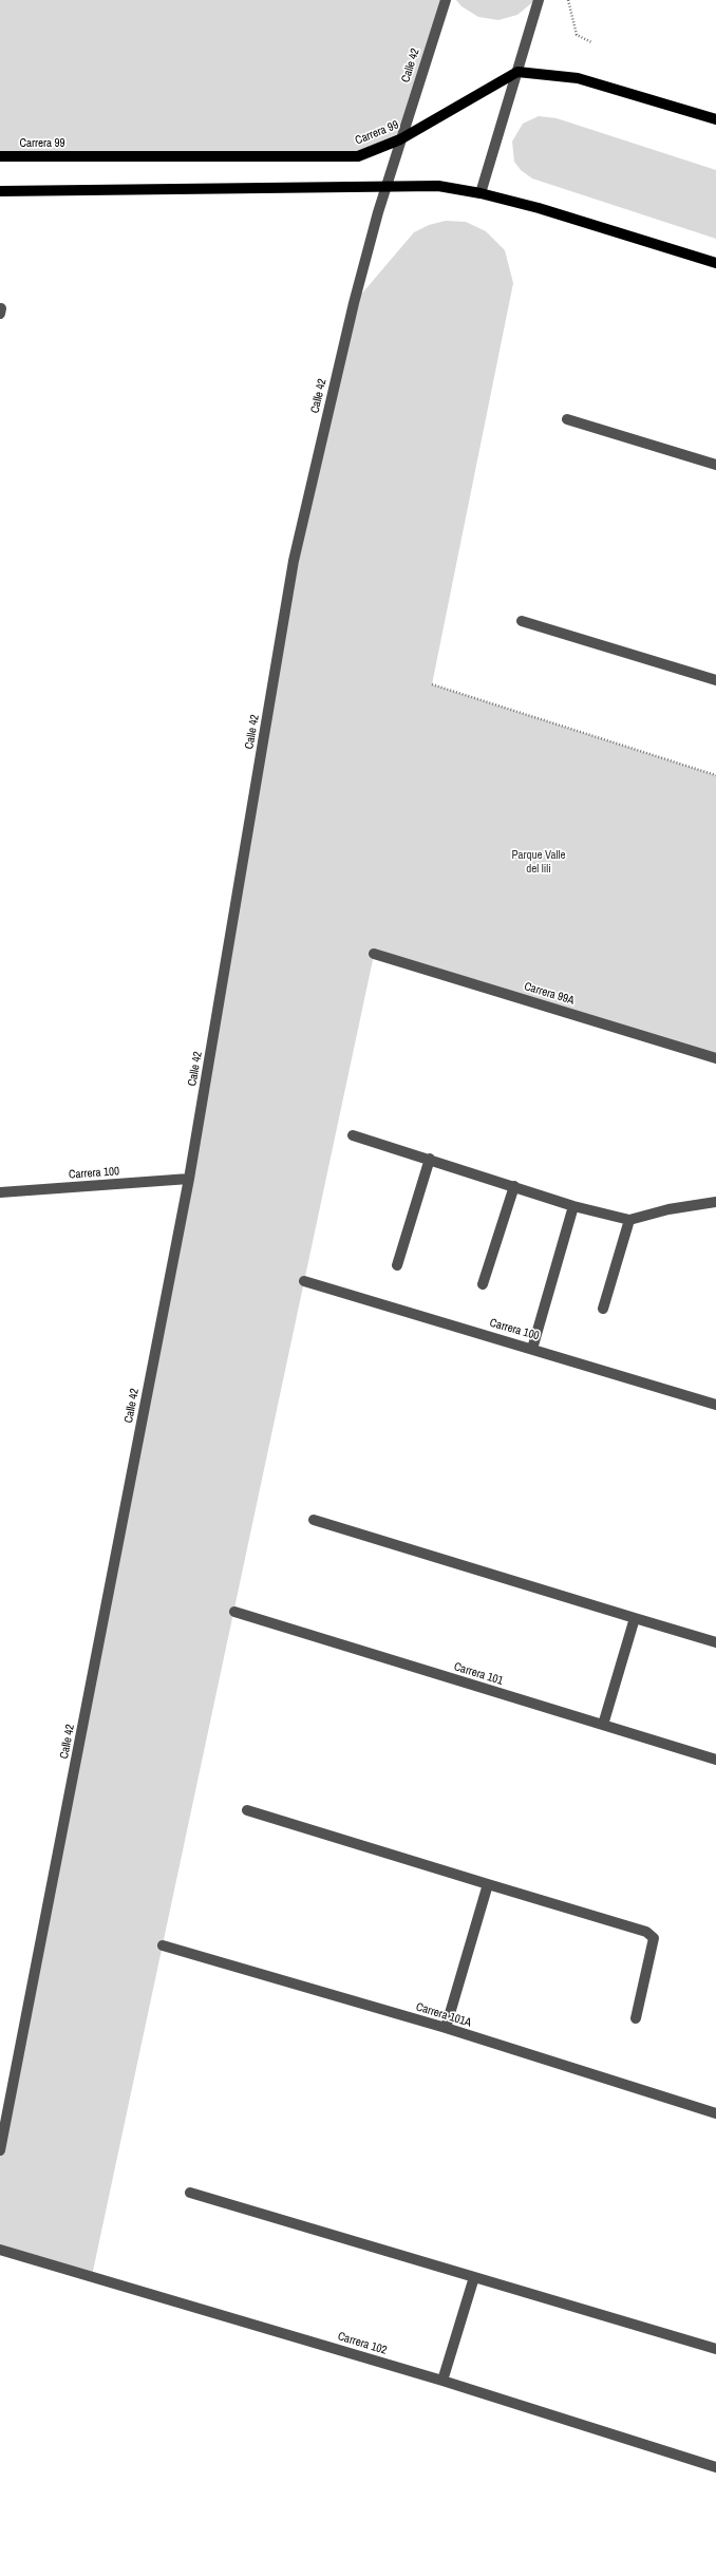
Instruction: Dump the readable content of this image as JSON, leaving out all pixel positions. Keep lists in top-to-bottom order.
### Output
{
  "streets": {
    "main road": ["Carrera 99"],
    "street": [
      "Calle 42",
      "Carrera 99A",
      "Carrera 100",
      "Carrera 101",
      "Carrera 101A",
      "Carrera 102"
    ]
  },
  "crossings": [
    ["Calle 42", "Carrera 99"],
    ["Calle 42", "Carrera 100"]
  ],
  "parks": ["Parque Valle del lili"]
}
